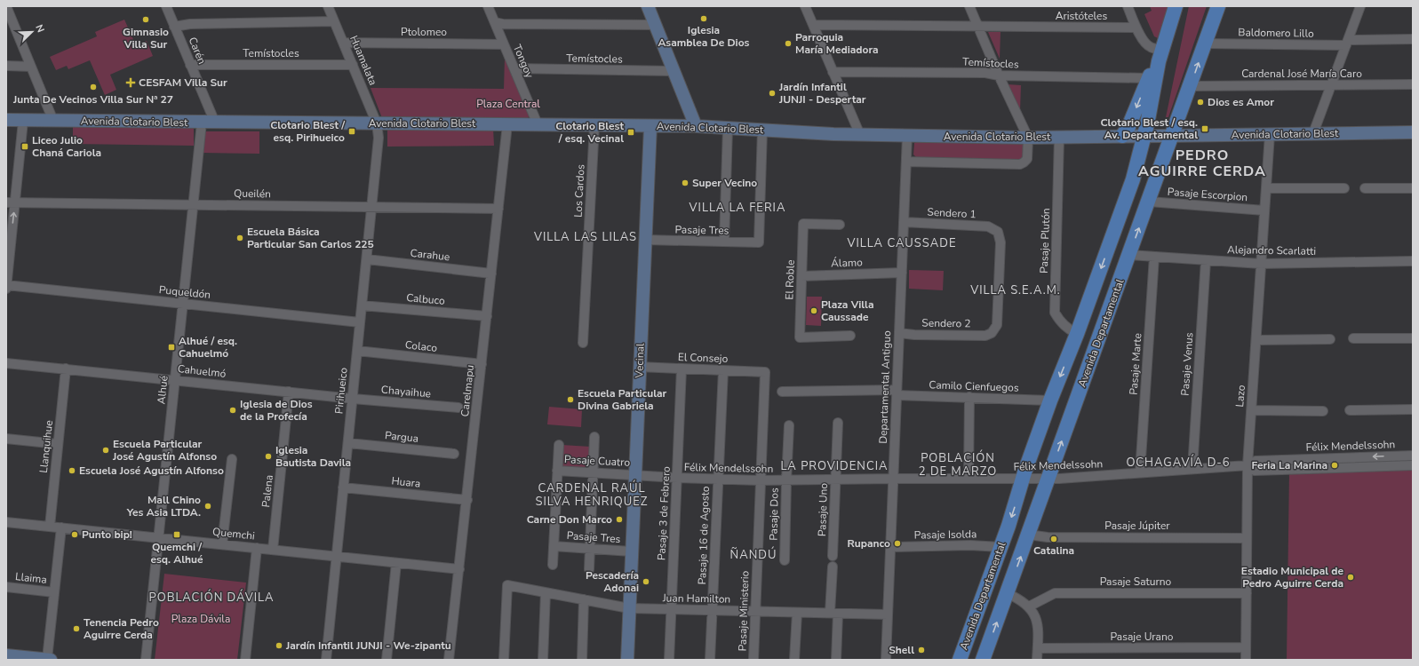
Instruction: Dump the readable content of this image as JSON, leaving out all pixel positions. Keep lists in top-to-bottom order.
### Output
{
  "streets": {
    "main road": ["Avenida Clotario Blest", "Avenida Departamental", "Vecinal"],
    "street": [
      "Aristóteles",
      "Ptolomeo",
      "Baldomero Lillo",
      "Carén",
      "Temístocles",
      "Huamalata",
      "Tongoy",
      "Cardenal José María Caro",
      "Los Cardos",
      "Queilén",
      "Pasaje Escorpion",
      "Sendero 1",
      "Pasaje Tres",
      "Pasaje Plutón",
      "Alejandro Scarlatti",
      "Carahue",
      "Álamo",
      "El Roble",
      "Puqueldón",
      "Calbuco",
      "Sendero 2",
      "Colaco",
      "El Consejo",
      "Pasaje Marte",
      "Pasaje Venus",
      "Cahuelmó",
      "Camilo Cienfuegos",
      "Departamental Antiguo",
      "Alhué",
      "Pirihueico",
      "Carelmapu",
      "Chayaihue",
      "Lazo",
      "Pargua",
      "Félix Mendelssohn",
      "Llanquihue",
      "Pasaje Cuatro",
      "Huara",
      "Palena",
      "Pasaje Uno",
      "Pasaje 3 de Febrero",
      "Pasaje Dos",
      "Pasaje Júpiter",
      "Quemchi",
      "Pasaje Isolda",
      "Pasaje 16 de Agosto",
      "Llaima",
      "Pasaje Saturno",
      "Juan Hamilton",
      "Pasaje Ministerio",
      "Pasaje Urano"
    ]
  },
  "crossings": [
    ["Ptolomeo", "Huamalata"],
    ["Ptolomeo", "Tongoy"],
    ["Baldomero Lillo", "Avenida Departamental"],
    ["Carén", "Temístocles"],
    ["Carén", "Avenida Clotario Blest"],
    ["Temístocles", "Huamalata"],
    ["Temístocles", "Tongoy"],
    ["Huamalata", "Avenida Clotario Blest"],
    ["Huamalata", "Pirihueico"],
    ["Tongoy", "Avenida Clotario Blest"],
    ["Cardenal José María Caro", "Avenida Departamental"],
    ["Avenida Clotario Blest", "Los Cardos"],
    ["Avenida Clotario Blest", "Pasaje Tres"],
    ["Avenida Clotario Blest", "Pasaje Plutón"],
    ["Avenida Clotario Blest", "Avenida Departamental"],
    ["Avenida Clotario Blest", "Vecinal"],
    ["Avenida Clotario Blest", "Departamental Antiguo"],
    ["Avenida Clotario Blest", "Alhué"],
    ["Avenida Clotario Blest", "Pirihueico"],
    ["Avenida Clotario Blest", "Carelmapu"],
    ["Avenida Clotario Blest", "Lazo"],
    ["Queilén", "Alhué"],
    ["Queilén", "Pirihueico"],
    ["Queilén", "Carelmapu"],
    ["Pasaje Escorpion", "Avenida Departamental"],
    ["Pasaje Escorpion", "Lazo"],
    ["Sendero 1", "Sendero 2"],
    ["Sendero 1", "Departamental Antiguo"],
    ["Pasaje Tres", "Vecinal"],
    ["Pasaje Plutón", "Avenida Departamental"],
    ["Alejandro Scarlatti", "Avenida Departamental"],
    ["Alejandro Scarlatti", "Pasaje Marte"],
    ["Alejandro Scarlatti", "Pasaje Venus"],
    ["Alejandro Scarlatti", "Lazo"],
    ["Carahue", "Pirihueico"],
    ["Carahue", "Carelmapu"],
    ["Álamo", "El Roble"],
    ["Álamo", "Departamental Antiguo"],
    ["Puqueldón", "Alhué"],
    ["Puqueldón", "Pirihueico"],
    ["Calbuco", "Pirihueico"],
    ["Calbuco", "Carelmapu"],
    ["Sendero 2", "Departamental Antiguo"],
    ["Avenida Departamental", "Camilo Cienfuegos"],
    ["Avenida Departamental", "Félix Mendelssohn"],
    ["Avenida Departamental", "Pasaje Júpiter"],
    ["Avenida Departamental", "Pasaje Isolda"],
    ["Colaco", "Pirihueico"],
    ["Colaco", "Carelmapu"],
    ["El Consejo", "Vecinal"],
    ["El Consejo", "Pasaje 3 de Febrero"],
    ["El Consejo", "Pasaje 16 de Agosto"],
    ["El Consejo", "Pasaje Ministerio"],
    ["Vecinal", "Félix Mendelssohn"],
    ["Vecinal", "Pasaje Cuatro"],
    ["Vecinal", "Juan Hamilton"],
    ["Pasaje Marte", "Félix Mendelssohn"],
    ["Pasaje Venus", "Félix Mendelssohn"],
    ["Cahuelmó", "Alhué"],
    ["Cahuelmó", "Pirihueico"],
    ["Cahuelmó", "Chayaihue"],
    ["Cahuelmó", "Llanquihue"],
    ["Cahuelmó", "Palena"],
    ["Camilo Cienfuegos", "Departamental Antiguo"],
    ["Departamental Antiguo", "Félix Mendelssohn"],
    ["Departamental Antiguo", "Pasaje Isolda"],
    ["Departamental Antiguo", "Juan Hamilton"],
    ["Alhué", "Quemchi"],
    ["Pirihueico", "Chayaihue"],
    ["Pirihueico", "Pargua"],
    ["Pirihueico", "Huara"],
    ["Pirihueico", "Quemchi"],
    ["Carelmapu", "Huara"],
    ["Carelmapu", "Quemchi"],
    ["Lazo", "Félix Mendelssohn"],
    ["Lazo", "Pasaje Júpiter"],
    ["Lazo", "Pasaje Saturno"],
    ["Lazo", "Pasaje Urano"],
    ["Félix Mendelssohn", "Pasaje Cuatro"],
    ["Félix Mendelssohn", "Pasaje Uno"],
    ["Félix Mendelssohn", "Pasaje 3 de Febrero"],
    ["Félix Mendelssohn", "Pasaje Dos"],
    ["Félix Mendelssohn", "Pasaje 16 de Agosto"],
    ["Félix Mendelssohn", "Pasaje Ministerio"],
    ["Llanquihue", "Quemchi"],
    ["Palena", "Quemchi"],
    ["Pasaje 3 de Febrero", "Juan Hamilton"],
    ["Pasaje 16 de Agosto", "Juan Hamilton"],
    ["Juan Hamilton", "Pasaje Ministerio"]
  ],
  "districts": [
    "PEDRO AGUIRRE CERDA",
    "VILLA LA FERIA",
    "VILLA LAS LILAS",
    "VILLA CAUSSADE",
    "VILLA S.E.A.M.",
    "POBLACIÓN 2 DE MARZO",
    "OCHAGAVÍA D-6",
    "LA PROVIDENCIA",
    "CARDENAL RAÚL SILVA HENRIQUEZ",
    "ÑANDÚ",
    "POBLACIÓN DÁVILA"
  ],
  "parks": ["Plaza Central", "Plaza Dávila"],
  "places": {
    "other": [
      "Iglesia Asamblea De Dios",
      "Gimnasio Villa Sur",
      "Parroquia María Mediadora",
      "Junta De Vecinos Villa Sur Nª 27",
      "Jardín Infantil JUNJI - Despertar",
      "Dios es Amor",
      "Super Vecino",
      "Escuela Básica Particular San Carlos 225",
      "Plaza Villa Caussade",
      "Escuela Particular Divina Gabriela",
      "Iglesia de Dios de la Profecía",
      "Escuela Particular José Agustín Alfonso",
      "Iglesia Bautista Davila",
      "Feria La Marina",
      "Escuela José Agustín Alfonso",
      "Mall Chino Yes Asia LTDA.",
      "Carne Don Marco",
      "Punto bip!",
      "Catalina",
      "Rupanco",
      "Estadio Municipal de Pedro Aguirre Cerda",
      "Pescadería Adonai",
      "Tenencia Pedro Aguirre Cerda",
      "Jardín Infantil JUNJI - We-zipantu",
      "Shell"
    ],
    "health": ["CESFAM Villa Sur"],
    "transit": [
      "Clotario Blest / esq. Av. Departamental",
      "Clotario Blest / esq. Pirihueico",
      "Clotario Blest / esq. Vecinal",
      "Liceo Julio Chaná Cariola",
      "Alhué / esq. Cahuelmó",
      "Quemchi / esq. Alhué"
    ]
  },
  "north": "top right"
}
